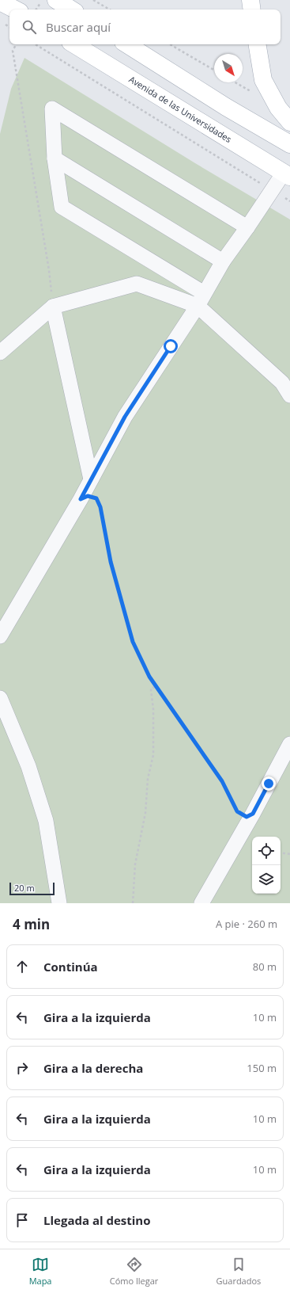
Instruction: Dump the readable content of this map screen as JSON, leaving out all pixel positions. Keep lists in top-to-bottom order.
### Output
{
  "streets": {
    "main road": ["Avenida de las Universidades"]
  },
  "scale_bar": "20 m",
  "north": "bottom right",
  "page": {
    "search": "Buscar aquí",
    "scale": "20 m",
    "heading": ["4 min", "A pie · 260 m"],
    "list": [
      ["Continúa", "80 m"],
      ["Gira a la izquierda", "10 m"],
      ["Gira a la derecha", "150 m"],
      ["Gira a la izquierda", "10 m"],
      ["Gira a la izquierda", "10 m"],
      "Llegada al destino"
    ],
    "nav": ["Mapa", "Cómo llegar", "Guardados"]
  }
}
